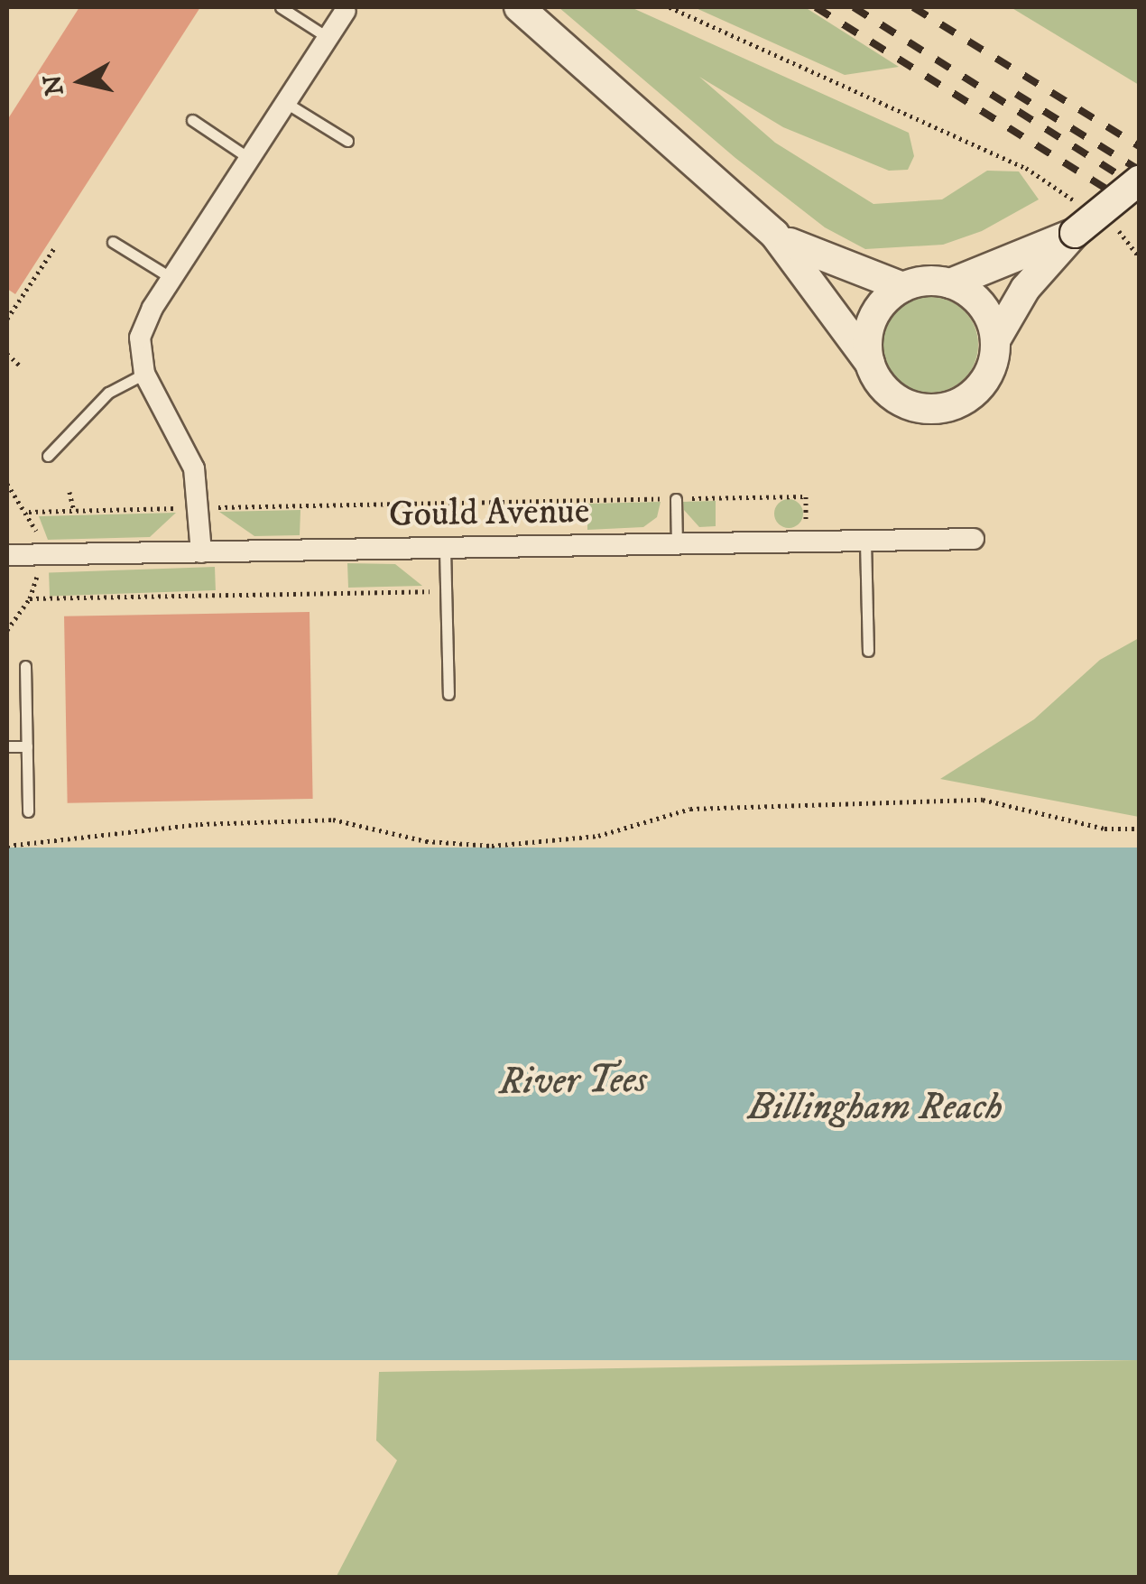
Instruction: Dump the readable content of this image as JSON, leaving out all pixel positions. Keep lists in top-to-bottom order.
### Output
{
  "streets": {
    "street": ["Gould Avenue"]
  },
  "water": ["River Tees", "Billingham Reach"],
  "north": "left"
}
